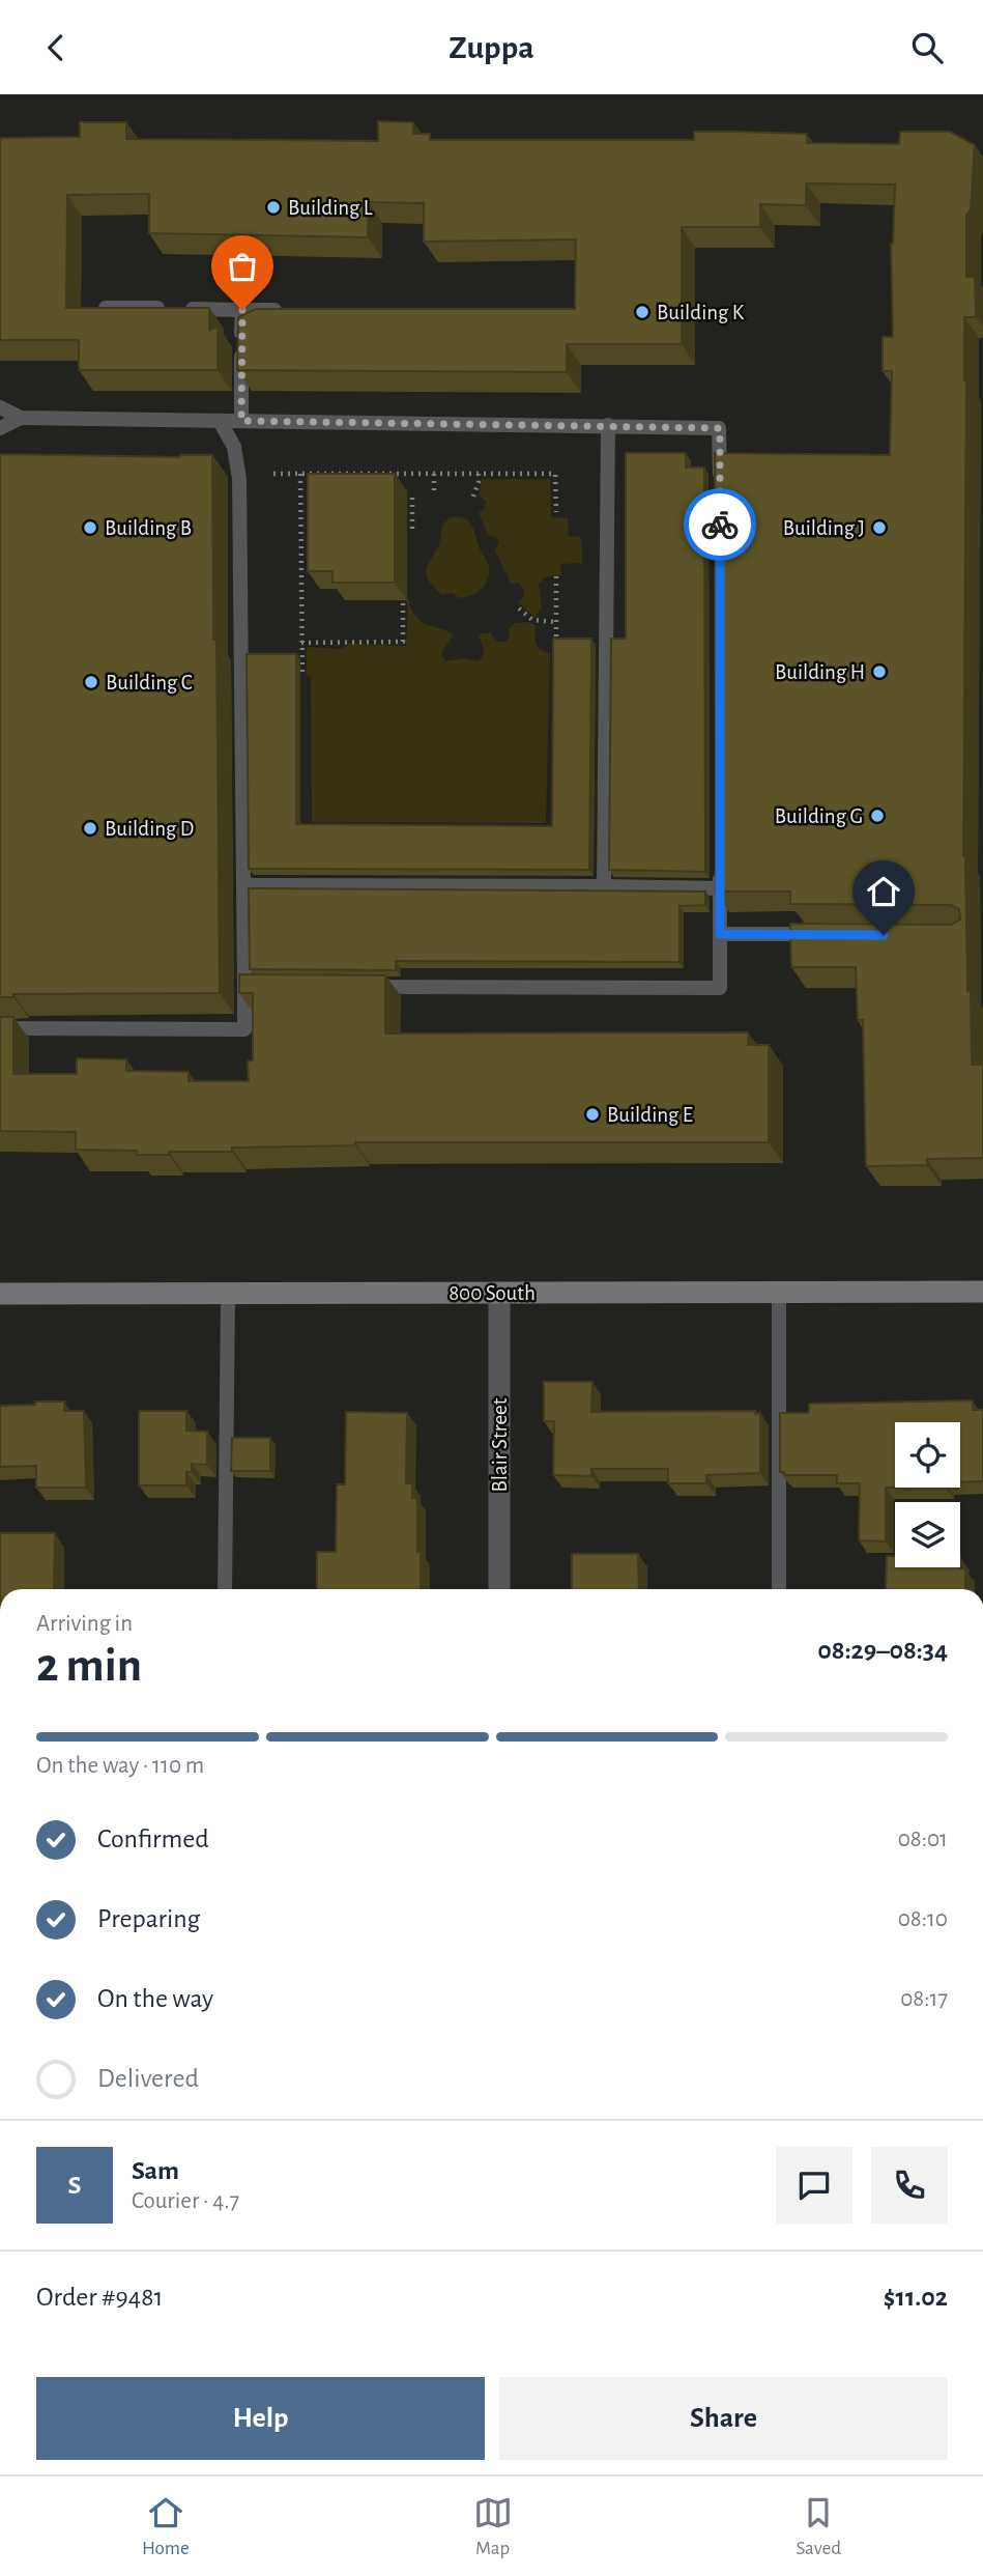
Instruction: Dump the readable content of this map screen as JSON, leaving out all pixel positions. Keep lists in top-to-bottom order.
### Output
{
  "streets": {
    "main road": ["800 South"],
    "street": ["Blair Street"]
  },
  "crossings": [
    ["800 South", "Blair Street"]
  ],
  "places": [
    "Building L",
    "Building K",
    "Building B",
    "Building J",
    "Building H",
    "Building C",
    "Building G",
    "Building D",
    "Building E"
  ],
  "page": {
    "header": "Zuppa",
    "heading": ["2 min", "Arriving in", "08:29–08:34"],
    "panel": [
      "Sam",
      "Courier · 4.7",
      "Order #9481",
      "$11.02"
    ],
    "bar": "On the way · 110 m",
    "list": [
      ["Confirmed", "08:01"],
      ["Preparing", "08:10"],
      ["On the way", "08:17"],
      "Delivered"
    ],
    "round": "S",
    "buttons": ["Help", "Share"],
    "tabs": ["Home", "Map", "Saved"]
  }
}
